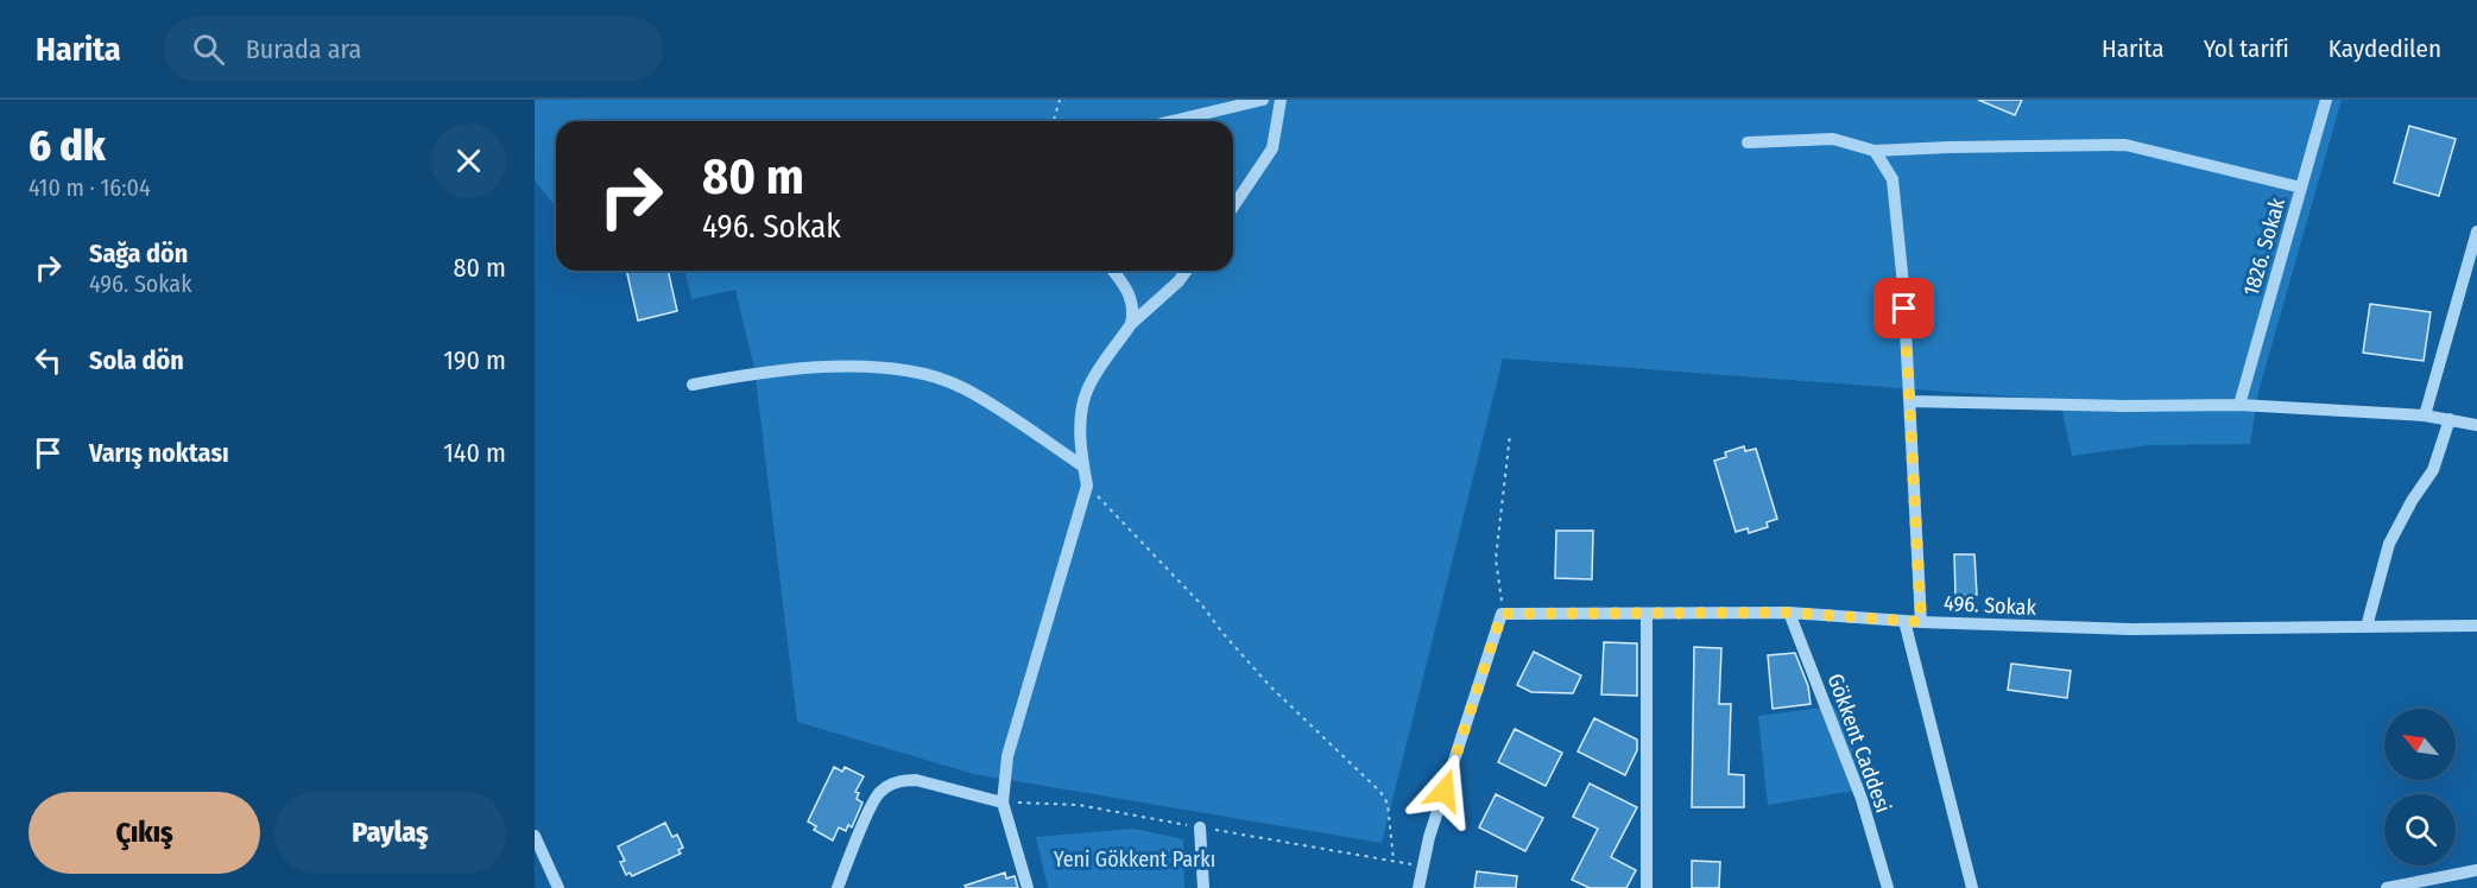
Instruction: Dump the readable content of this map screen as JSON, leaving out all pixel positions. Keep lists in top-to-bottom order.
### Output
{
  "streets": {
    "street": ["1826. Sokak", "496. Sokak", "Gökkent Caddesi"]
  },
  "crossings": [
    ["496. Sokak", "Gökkent Caddesi"]
  ],
  "parks": ["Yeni Gökkent Parkı"],
  "north": "top left",
  "page": {
    "header": "Harita",
    "search": "Burada ara",
    "nav": ["Harita", "Yol tarifi", "Kaydedilen"],
    "heading": ["6 dk", "410 m · 16:04"],
    "turn": ["80 m", "496. Sokak"],
    "list": [
      {
        "name": "Sağa dön",
        "note": "496. Sokak",
        "value": "80 m"
      },
      {
        "name": "Sola dön",
        "value": "190 m"
      },
      {
        "name": "Varış noktası",
        "value": "140 m"
      }
    ],
    "buttons": ["Çıkış", "Paylaş"]
  }
}
